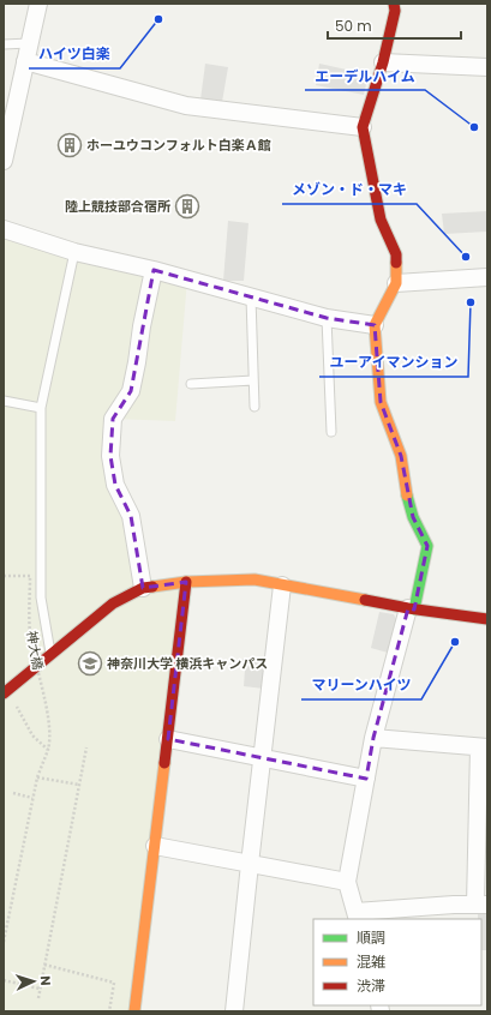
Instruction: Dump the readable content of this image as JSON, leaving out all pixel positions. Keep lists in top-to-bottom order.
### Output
{
  "streets": {
    "path": ["神大橋"]
  },
  "places": {
    "other": [
      "ハイツ白楽",
      "エーデルハイム",
      "メゾン・ド・マキ",
      "ユーアイマンション",
      "マリーンハイツ"
    ],
    "building": ["ホーユウコンフォルト白楽Ａ館", "陸上競技部合宿所"],
    "school or university": ["神奈川大学 横浜キャンパス"]
  },
  "legend": ["順調", "混雑", "渋滞"],
  "scale_bar": "50 m",
  "north": "right"
}
